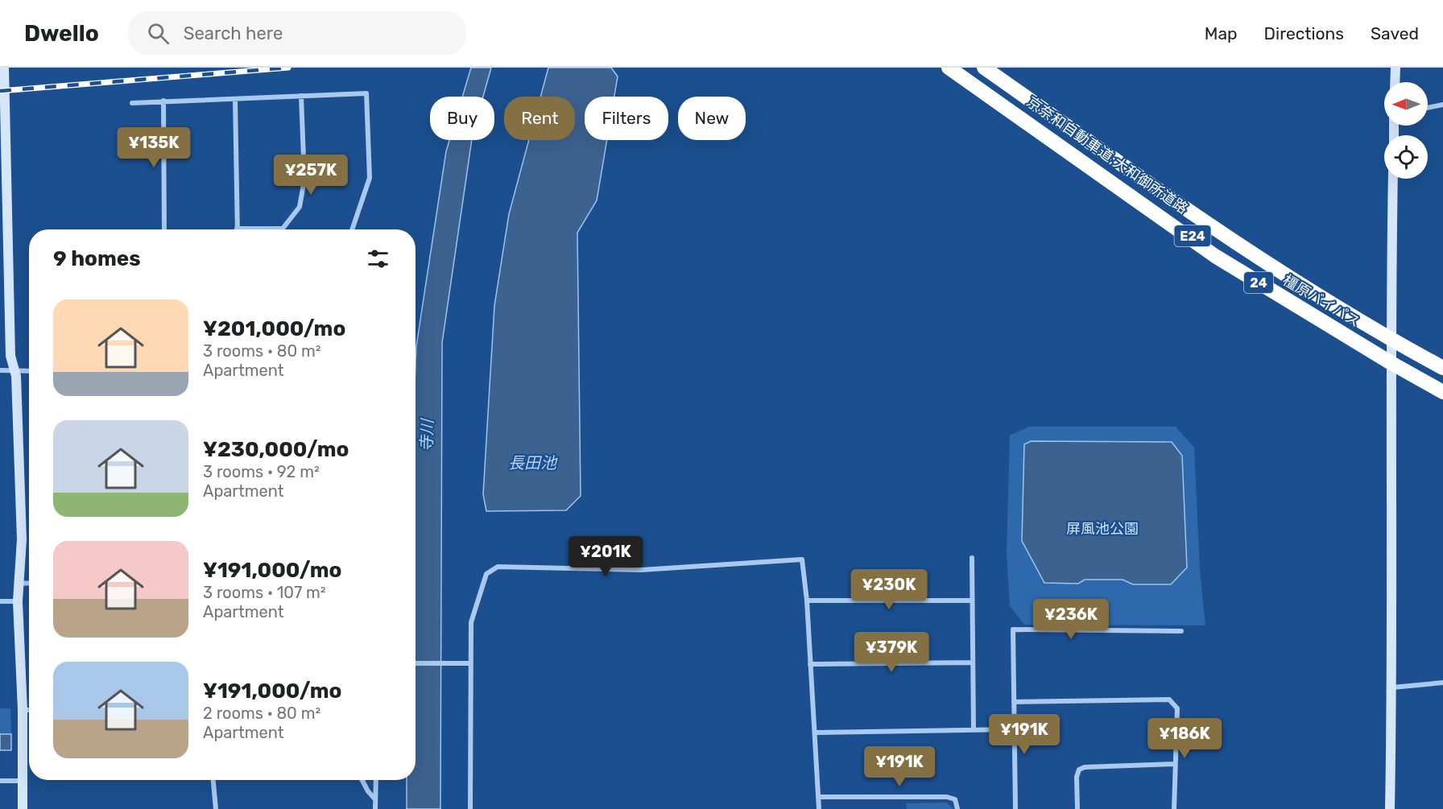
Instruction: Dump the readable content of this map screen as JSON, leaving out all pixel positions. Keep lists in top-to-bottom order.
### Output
{
  "streets": {
    "highway": [
      "京奈和自動車道;大和御所道路",
      "E24",
      "24",
      "橿原バイパス"
    ]
  },
  "crossings": [
    ["京奈和自動車道;大和御所道路", "橿原バイパス"]
  ],
  "water": ["寺川", "長田池"],
  "parks": ["屏風池公園"],
  "north": "left",
  "page": {
    "header": "Dwello",
    "search": "Search here",
    "nav": ["Map", "Directions", "Saved"],
    "chip": [
      "Buy",
      "Rent",
      "Filters",
      "New"
    ],
    "price": [
      "¥135K",
      "¥257K",
      "¥201K",
      "¥230K",
      "¥236K",
      "¥379K",
      "¥191K",
      "¥186K",
      "¥191K"
    ],
    "heading": "9 homes",
    "list": [
      {
        "name": "¥201,000/mo",
        "note": "3 rooms · 80 m² · Apartment"
      },
      {
        "name": "¥230,000/mo",
        "note": "3 rooms · 92 m² · Apartment"
      },
      {
        "name": "¥191,000/mo",
        "note": "3 rooms · 107 m² · Apartment"
      },
      {
        "name": "¥191,000/mo",
        "note": "2 rooms · 80 m² · Apartment"
      }
    ]
  }
}
